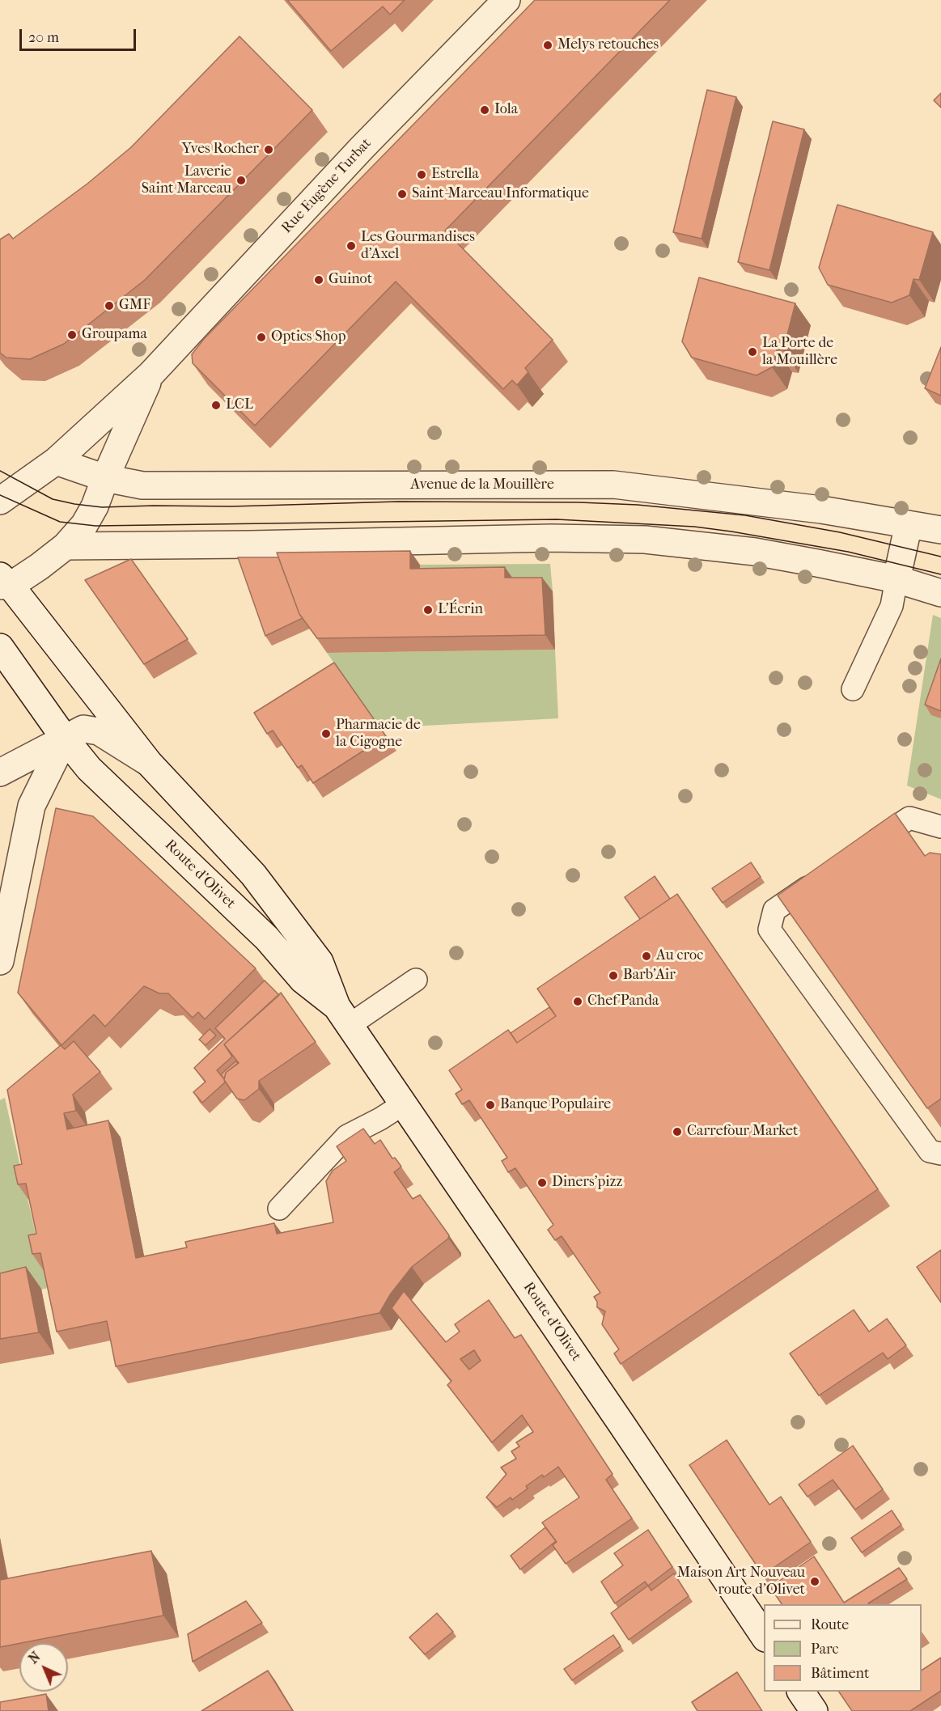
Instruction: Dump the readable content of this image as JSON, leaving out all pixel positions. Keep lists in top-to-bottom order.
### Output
{
  "streets": {
    "street": ["Rue Eugène Turbat", "Avenue de la Mouillère", "Route d'Olivet"]
  },
  "crossings": [
    ["Rue Eugène Turbat", "Avenue de la Mouillère"],
    ["Rue Eugène Turbat", "Route d'Olivet"]
  ],
  "places": [
    "Melys retouches",
    "Iola",
    "Yves Rocher",
    "Estrella",
    "Laverie Saint Marceau",
    "Saint-Marceau Informatique",
    "Les Gourmandises d'Axel",
    "Guinot",
    "GMF",
    "Groupama",
    "Optics Shop",
    "La Porte de la Mouillère",
    "LCL",
    "L'Écrin",
    "Pharmacie de la Cigogne",
    "Au croc",
    "Barb'Air",
    "Chef Panda",
    "Banque Populaire",
    "Carrefour Market",
    "Diners'pizz",
    "Maison Art Nouveau route d'Olivet"
  ],
  "legend": ["Route", "Parc", "Bâtiment"],
  "scale_bar": "20 m",
  "north": "top left"
}
